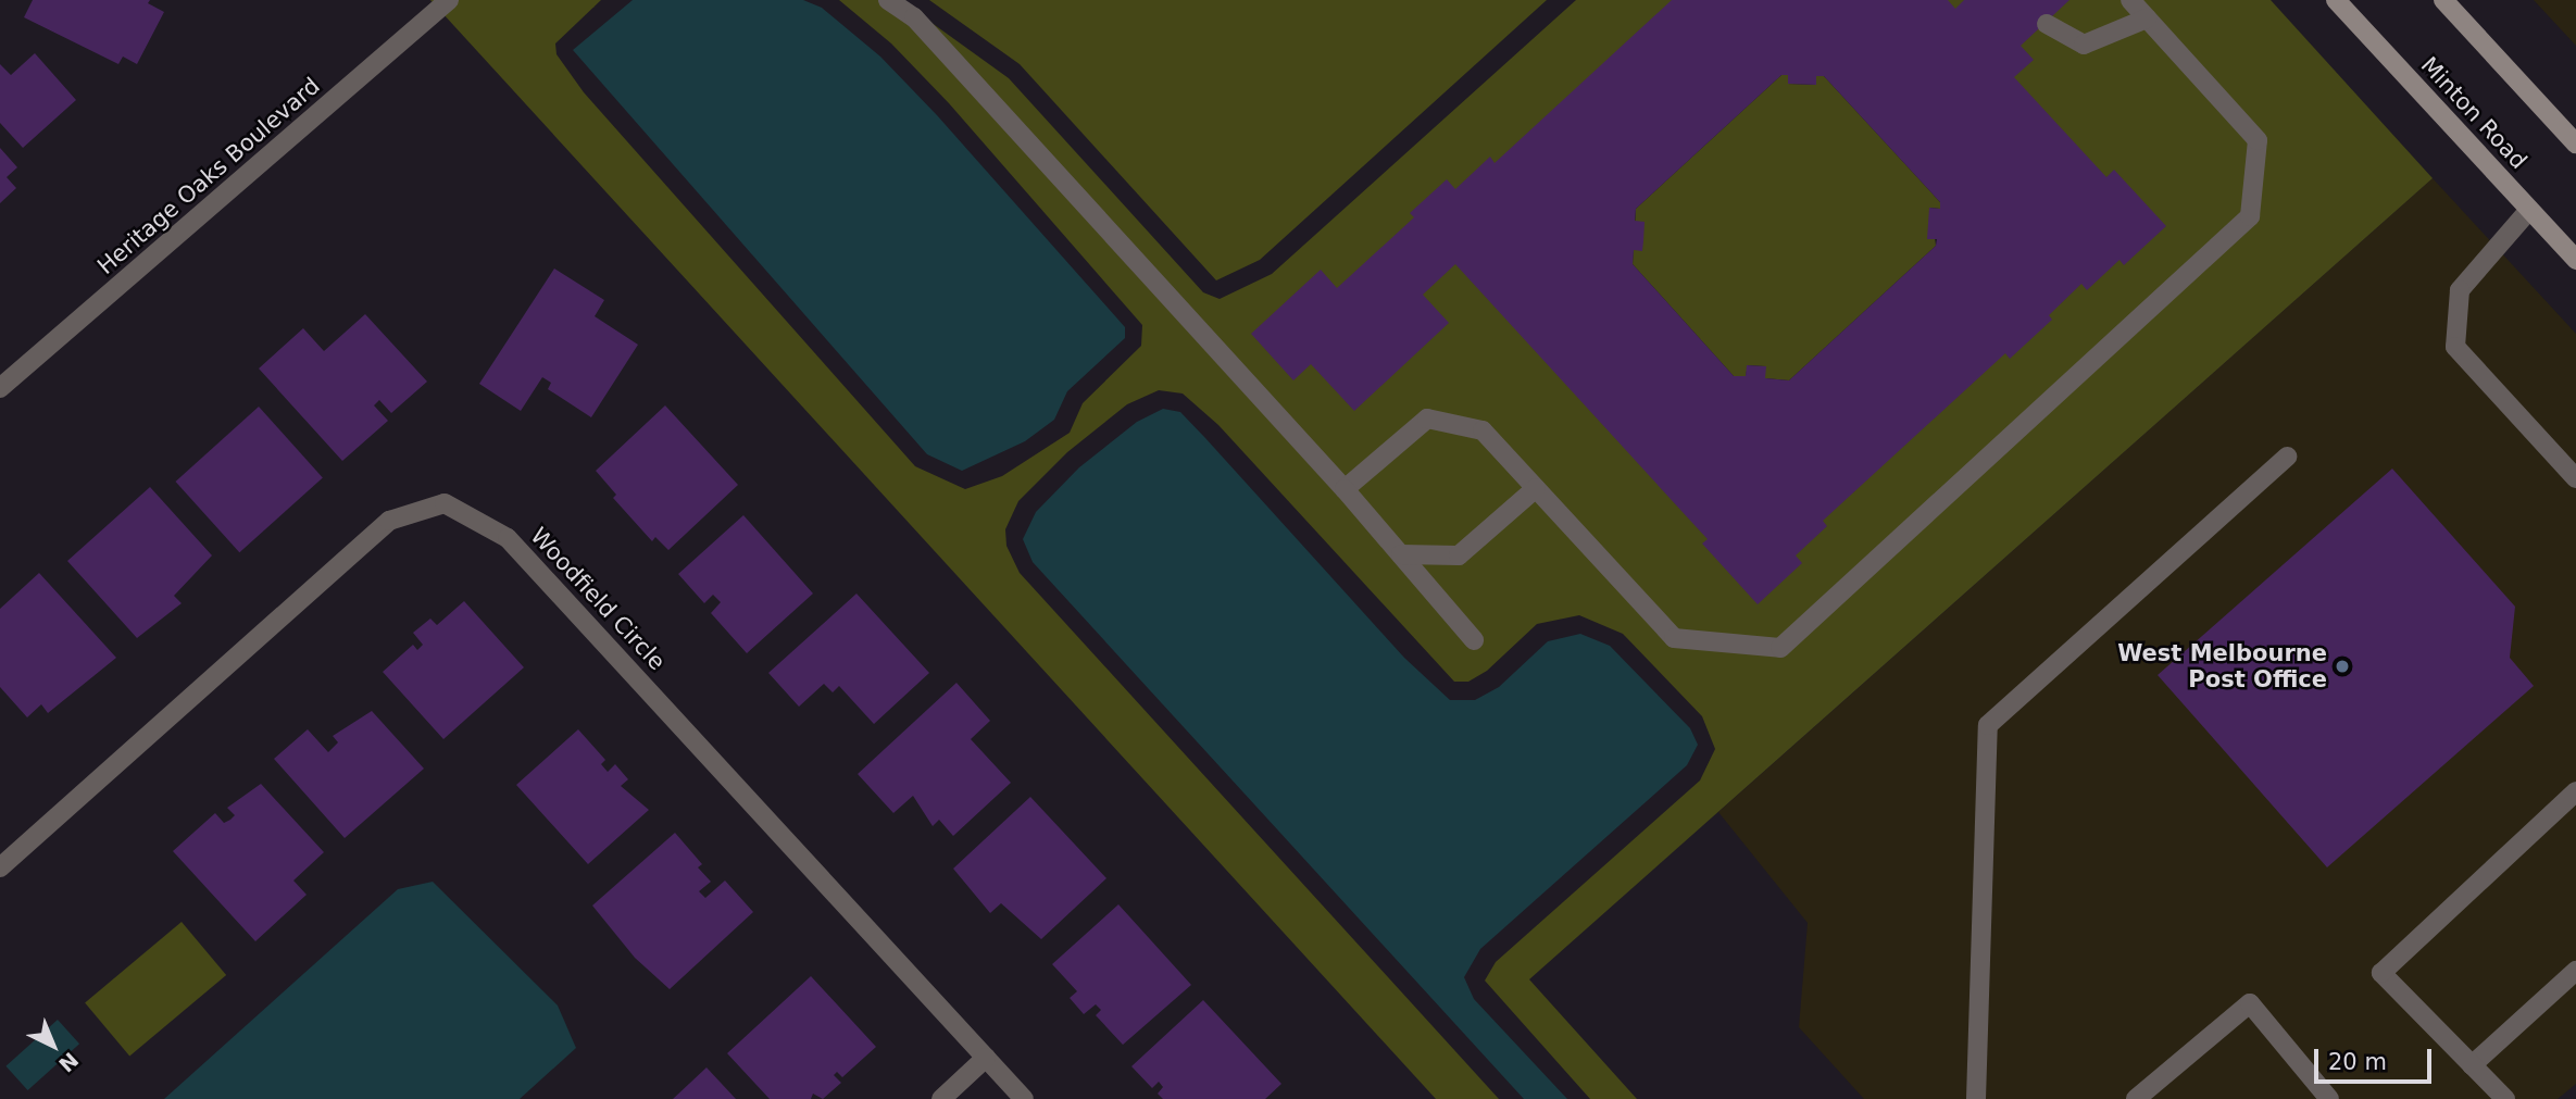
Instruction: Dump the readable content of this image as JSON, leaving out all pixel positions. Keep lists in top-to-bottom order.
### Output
{
  "streets": {
    "main road": ["Minton Road"],
    "street": ["Heritage Oaks Boulevard", "Woodfield Circle"]
  },
  "places": ["West Melbourne Post Office"],
  "scale_bar": "20 m",
  "north": "bottom right"
}
